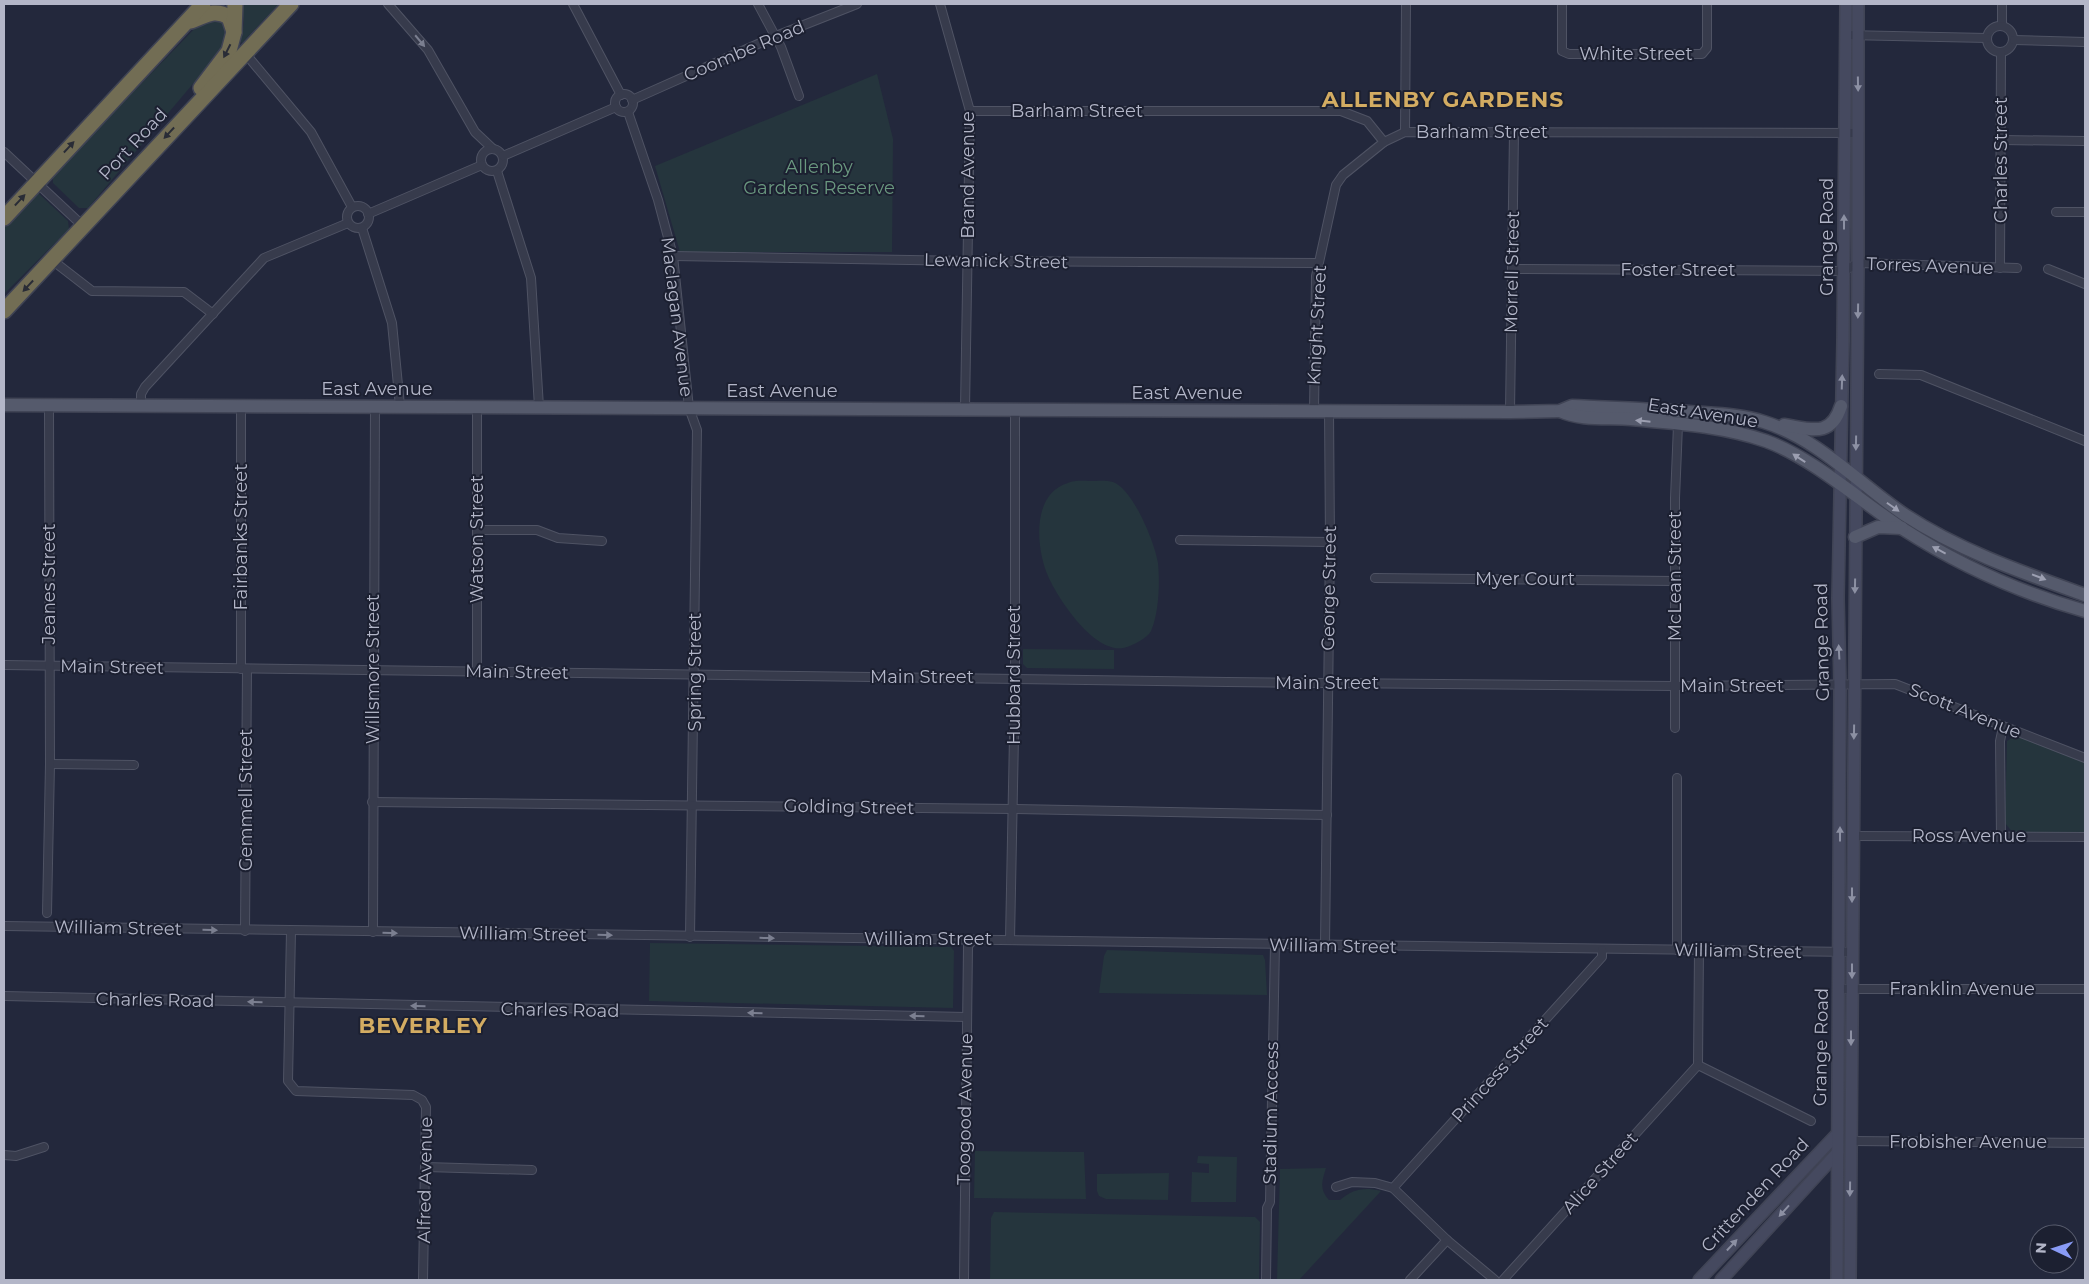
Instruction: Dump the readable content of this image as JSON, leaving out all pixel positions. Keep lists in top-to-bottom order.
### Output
{
  "streets": {
    "highway": ["Port Road"],
    "main road": ["Grange Road", "East Avenue", "Crittenden Road"],
    "street": [
      "Coombe Road",
      "White Street",
      "Barham Street",
      "Charles Street",
      "Brand Avenue",
      "Lewanick Street",
      "Torres Avenue",
      "Foster Street",
      "Morrell Street",
      "Maclagan Avenue",
      "Knight Street",
      "Fairbanks Street",
      "Watson Street",
      "McLean Street",
      "Myer Court",
      "Jeanes Street",
      "George Street",
      "Main Street",
      "Willsmore Street",
      "Spring Street",
      "Hubbard Street",
      "Scott Avenue",
      "Gemmell Street",
      "Golding Street",
      "Ross Avenue",
      "William Street",
      "Franklin Avenue",
      "Charles Road",
      "Princess Street",
      "Toogood Avenue",
      "Stadium Access",
      "Frobisher Avenue",
      "Alice Street",
      "Alfred Avenue"
    ]
  },
  "crossings": [
    ["Coombe Road", "Maclagan Avenue"],
    ["Barham Street", "Brand Avenue"],
    ["Barham Street", "Grange Road"],
    ["Barham Street", "Morrell Street"],
    ["Barham Street", "Knight Street"],
    ["Charles Street", "Torres Avenue"],
    ["Brand Avenue", "Lewanick Street"],
    ["Brand Avenue", "East Avenue"],
    ["Grange Road", "Torres Avenue"],
    ["Grange Road", "Foster Street"],
    ["Grange Road", "East Avenue"],
    ["Grange Road", "Main Street"],
    ["Grange Road", "Scott Avenue"],
    ["Grange Road", "Ross Avenue"],
    ["Grange Road", "William Street"],
    ["Grange Road", "Franklin Avenue"],
    ["Grange Road", "Frobisher Avenue"],
    ["Grange Road", "Crittenden Road"],
    ["Lewanick Street", "Maclagan Avenue"],
    ["Lewanick Street", "Knight Street"],
    ["Torres Avenue", "Foster Street"],
    ["Foster Street", "Morrell Street"],
    ["Morrell Street", "East Avenue"],
    ["Maclagan Avenue", "East Avenue"],
    ["Maclagan Avenue", "Spring Street"],
    ["Knight Street", "East Avenue"],
    ["East Avenue", "Fairbanks Street"],
    ["East Avenue", "Watson Street"],
    ["East Avenue", "McLean Street"],
    ["East Avenue", "Jeanes Street"],
    ["East Avenue", "George Street"],
    ["East Avenue", "Willsmore Street"],
    ["East Avenue", "Spring Street"],
    ["East Avenue", "Hubbard Street"],
    ["Fairbanks Street", "Main Street"],
    ["Fairbanks Street", "Gemmell Street"],
    ["Watson Street", "Main Street"],
    ["McLean Street", "Myer Court"],
    ["McLean Street", "Main Street"],
    ["Jeanes Street", "Main Street"],
    ["George Street", "Main Street"],
    ["George Street", "Golding Street"],
    ["George Street", "William Street"],
    ["Main Street", "Willsmore Street"],
    ["Main Street", "Spring Street"],
    ["Main Street", "Hubbard Street"],
    ["Main Street", "Scott Avenue"],
    ["Main Street", "Gemmell Street"],
    ["Willsmore Street", "Golding Street"],
    ["Willsmore Street", "William Street"],
    ["Spring Street", "Golding Street"],
    ["Spring Street", "William Street"],
    ["Hubbard Street", "Golding Street"],
    ["Hubbard Street", "William Street"],
    ["Gemmell Street", "William Street"],
    ["William Street", "Princess Street"],
    ["William Street", "Toogood Avenue"],
    ["William Street", "Stadium Access"],
    ["William Street", "Alfred Avenue"],
    ["Charles Road", "Toogood Avenue"],
    ["Charles Road", "Alfred Avenue"],
    ["Frobisher Avenue", "Crittenden Road"]
  ],
  "one_way": ["William Street", "Charles Road"],
  "districts": ["ALLENBY GARDENS", "BEVERLEY"],
  "parks": ["Allenby Gardens Reserve"],
  "north": "left"
}
